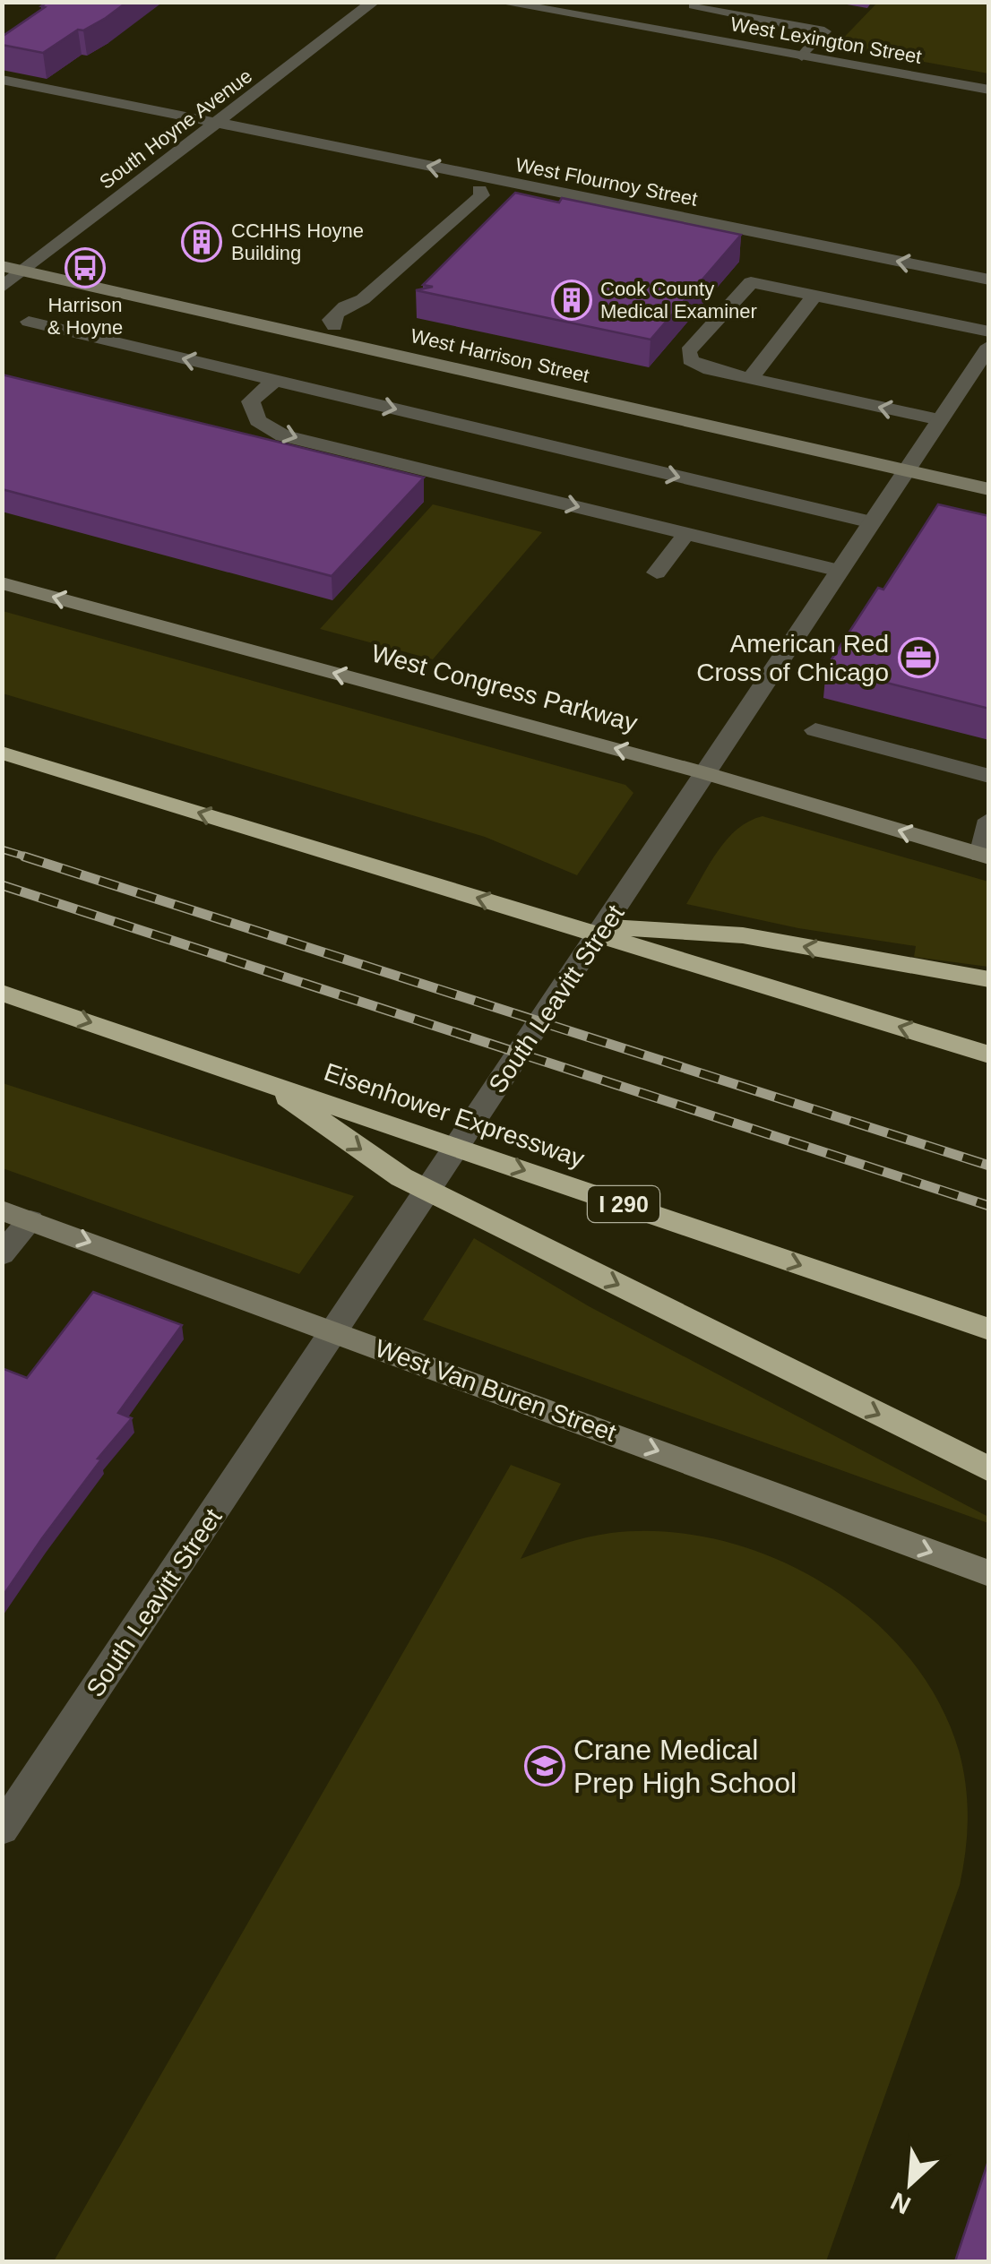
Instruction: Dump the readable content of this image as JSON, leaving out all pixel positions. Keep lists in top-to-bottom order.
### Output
{
  "streets": {
    "highway": ["Eisenhower Expressway", "I 290"],
    "street": [
      "West Lexington Street",
      "South Hoyne Avenue",
      "West Flournoy Street",
      "West Harrison Street",
      "West Congress Parkway",
      "South Leavitt Street",
      "West Van Buren Street"
    ]
  },
  "crossings": [
    ["South Hoyne Avenue", "West Flournoy Street"],
    ["South Hoyne Avenue", "West Harrison Street"],
    ["West Harrison Street", "South Leavitt Street"],
    ["West Congress Parkway", "South Leavitt Street"],
    ["South Leavitt Street", "West Van Buren Street"]
  ],
  "one_way": ["West Van Buren Street"],
  "places": {
    "building": ["CCHHS Hoyne Building", "Cook County Medical Examiner"],
    "bus stop": ["Harrison & Hoyne"],
    "office": ["American Red Cross of Chicago"],
    "school or university": ["Crane Medical Prep High School"]
  },
  "north": "bottom left"
}
